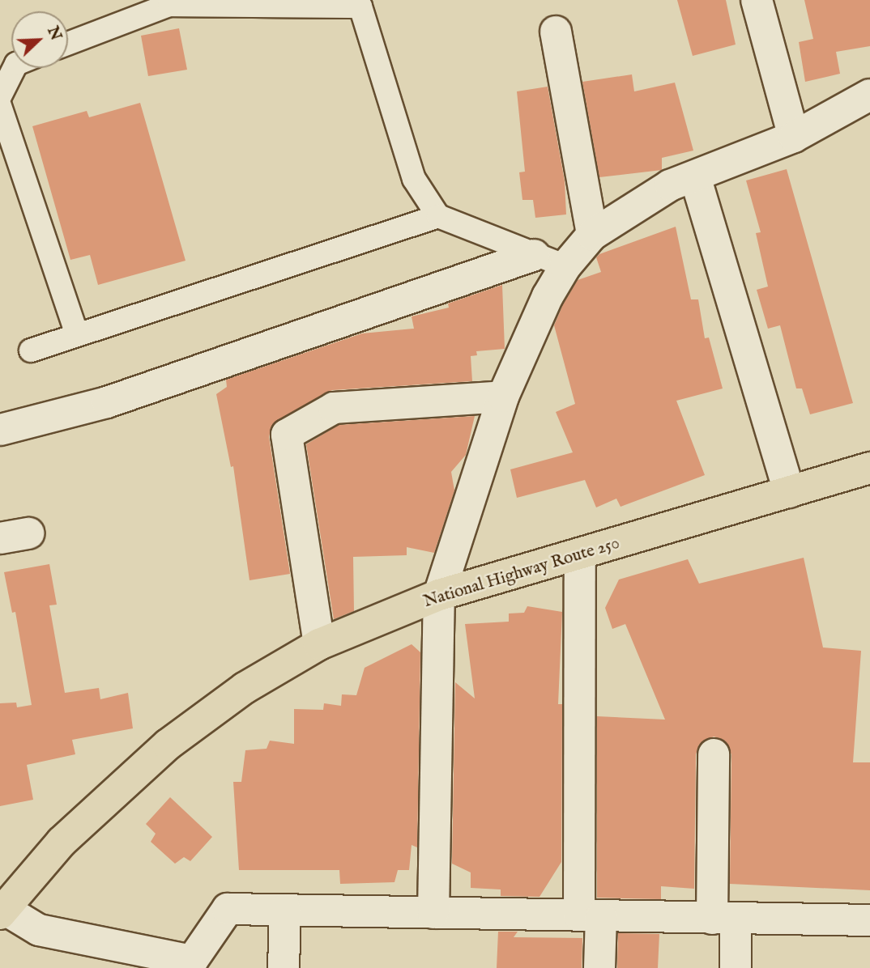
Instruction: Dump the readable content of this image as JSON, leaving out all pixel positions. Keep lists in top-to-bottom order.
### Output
{
  "streets": {
    "highway": ["National Highway Route 250"]
  },
  "north": "top right"
}
